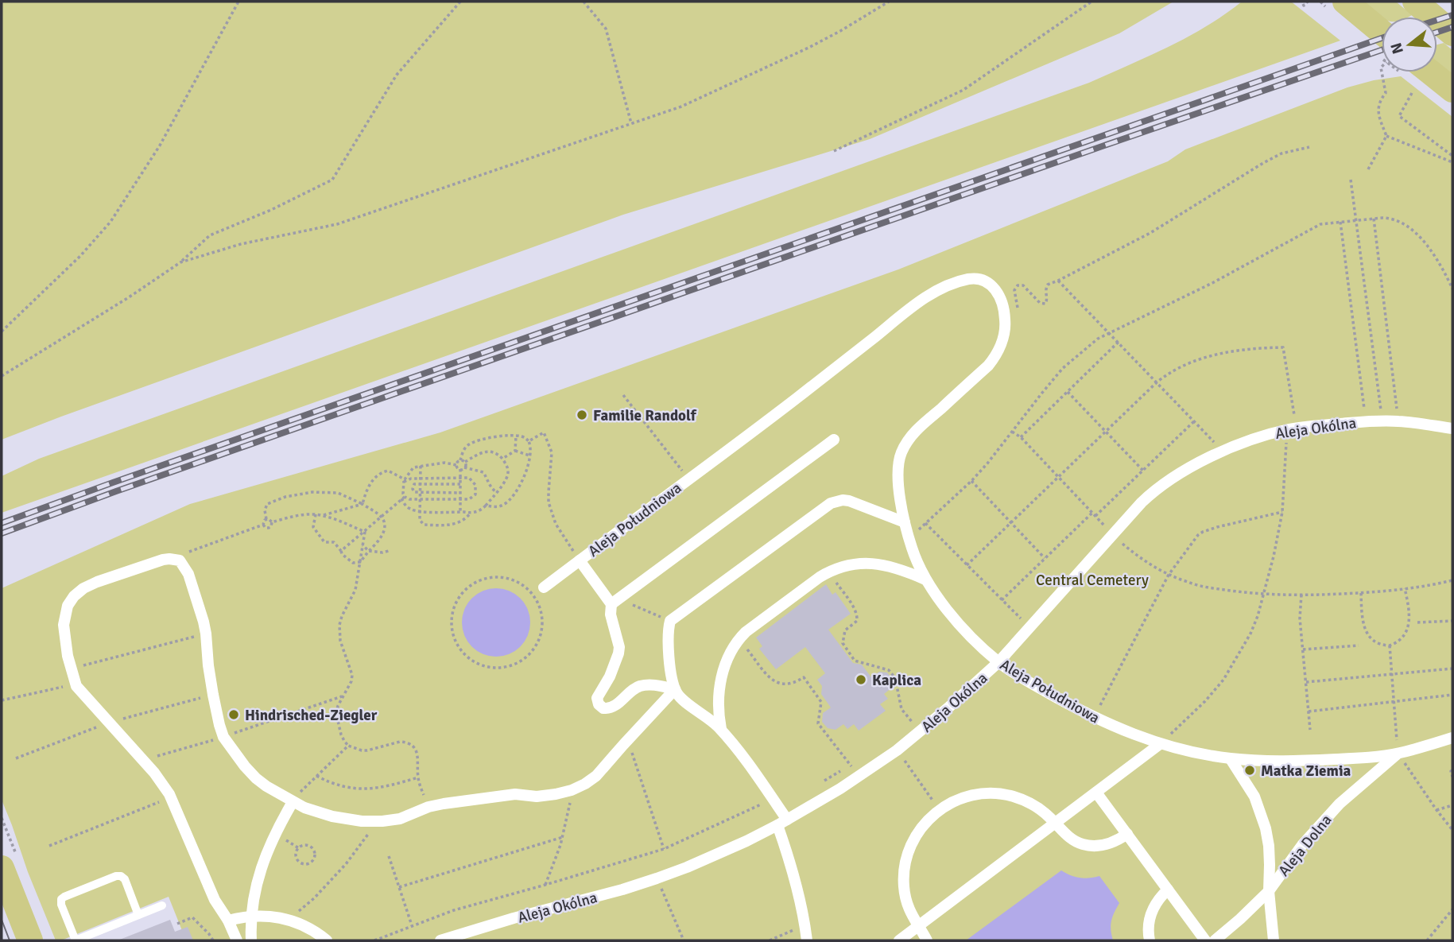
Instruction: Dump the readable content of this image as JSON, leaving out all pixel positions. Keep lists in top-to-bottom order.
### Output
{
  "streets": {
    "street": ["Aleja Okólna", "Aleja Południowa", "Aleja Dolna"]
  },
  "crossings": [
    ["Aleja Okólna", "Aleja Południowa"],
    ["Aleja Południowa", "Aleja Dolna"]
  ],
  "parks": ["Central Cemetery"],
  "places": [
    "Familie Randolf",
    "Kaplica",
    "Hindrisched-Ziegler",
    "Matka Ziemia"
  ],
  "north": "left"
}
